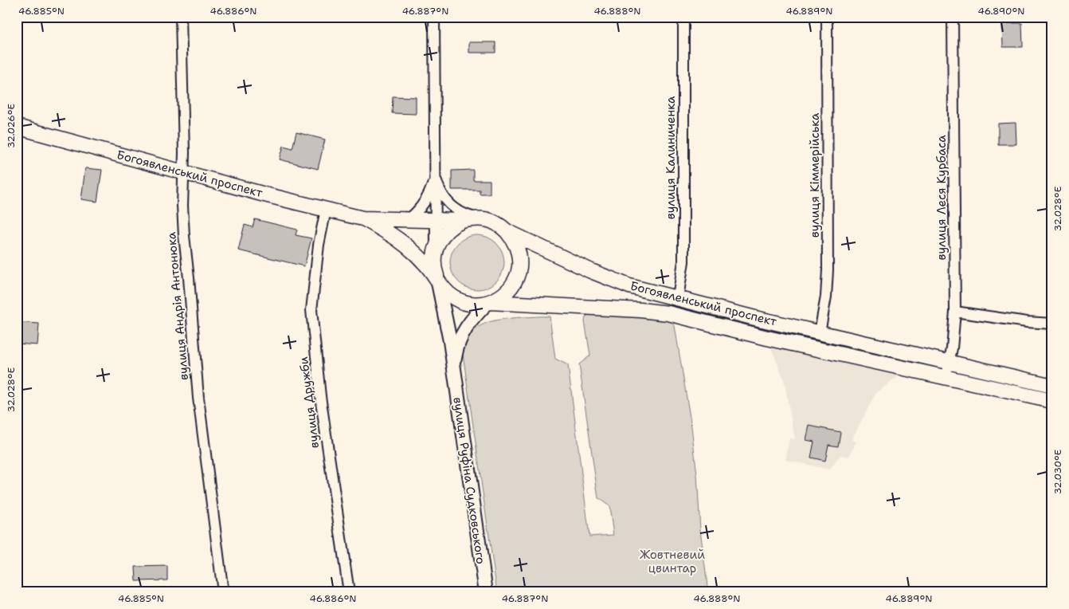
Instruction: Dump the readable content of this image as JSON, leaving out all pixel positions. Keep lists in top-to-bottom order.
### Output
{
  "streets": {
    "main road": ["Богоявленський проспект", "вулиця Руфіна Судковського"],
    "street": [
      "вулиця Калиниченка",
      "вулиця Кіммерійська",
      "вулиця Леся Курбаса",
      "вулиця Андрія Антонюка",
      "вулиця Дружби"
    ]
  },
  "crossings": [
    ["вулиця Калиниченка", "Богоявленський проспект"],
    ["Богоявленський проспект", "вулиця Кіммерійська"],
    ["Богоявленський проспект", "вулиця Леся Курбаса"],
    ["Богоявленський проспект", "вулиця Андрія Антонюка"],
    ["Богоявленський проспект", "вулиця Дружби"],
    ["Богоявленський проспект", "вулиця Руфіна Судковського"]
  ],
  "parks": ["Жовтневий цвинтар"],
  "coordinates": [
    "46.885°N",
    "46.886°N",
    "46.887°N",
    "46.888°N",
    "46.889°N",
    "46.890°N",
    "32.026°E",
    "32.028°E",
    "32.030°E"
  ]
}
